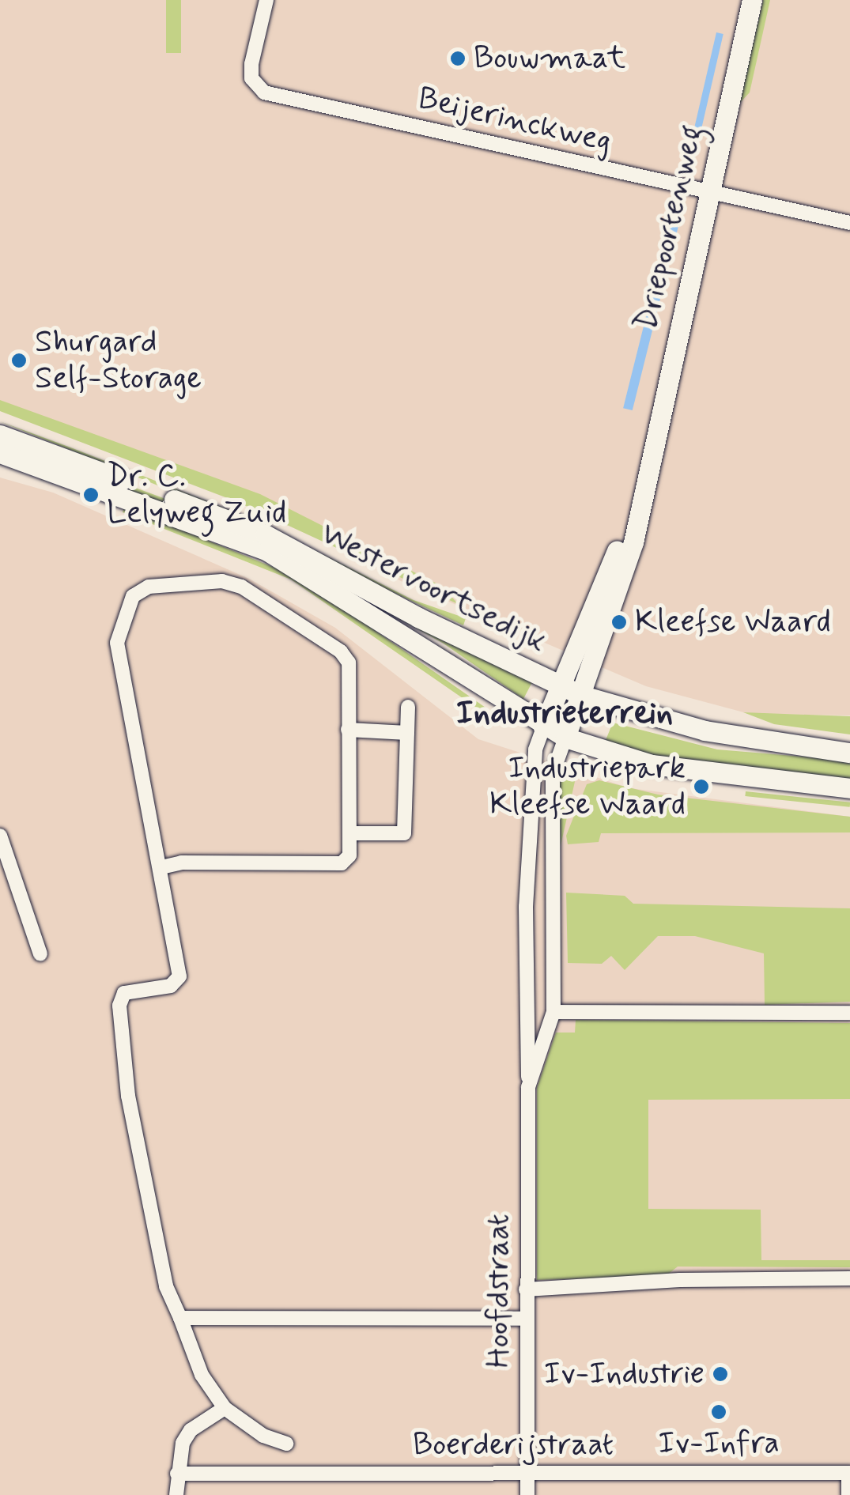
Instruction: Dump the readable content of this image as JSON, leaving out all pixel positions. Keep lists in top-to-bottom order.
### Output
{
  "streets": {
    "main road": ["Driepoortenweg", "Westervoortsedijk"],
    "street": ["Beijerinckweg", "Hoofdstraat", "Boerderijstraat"]
  },
  "crossings": [
    ["Beijerinckweg", "Driepoortenweg"],
    ["Driepoortenweg", "Westervoortsedijk"],
    ["Hoofdstraat", "Boerderijstraat"]
  ],
  "districts": ["Industrieterrein"],
  "places": [
    "Bouwmaat",
    "Shurgard Self-Storage",
    "Dr. C. Lelyweg Zuid",
    "Kleefse Waard",
    "Industriepark Kleefse Waard",
    "Iv-Industrie",
    "Iv-Infra"
  ]
}
